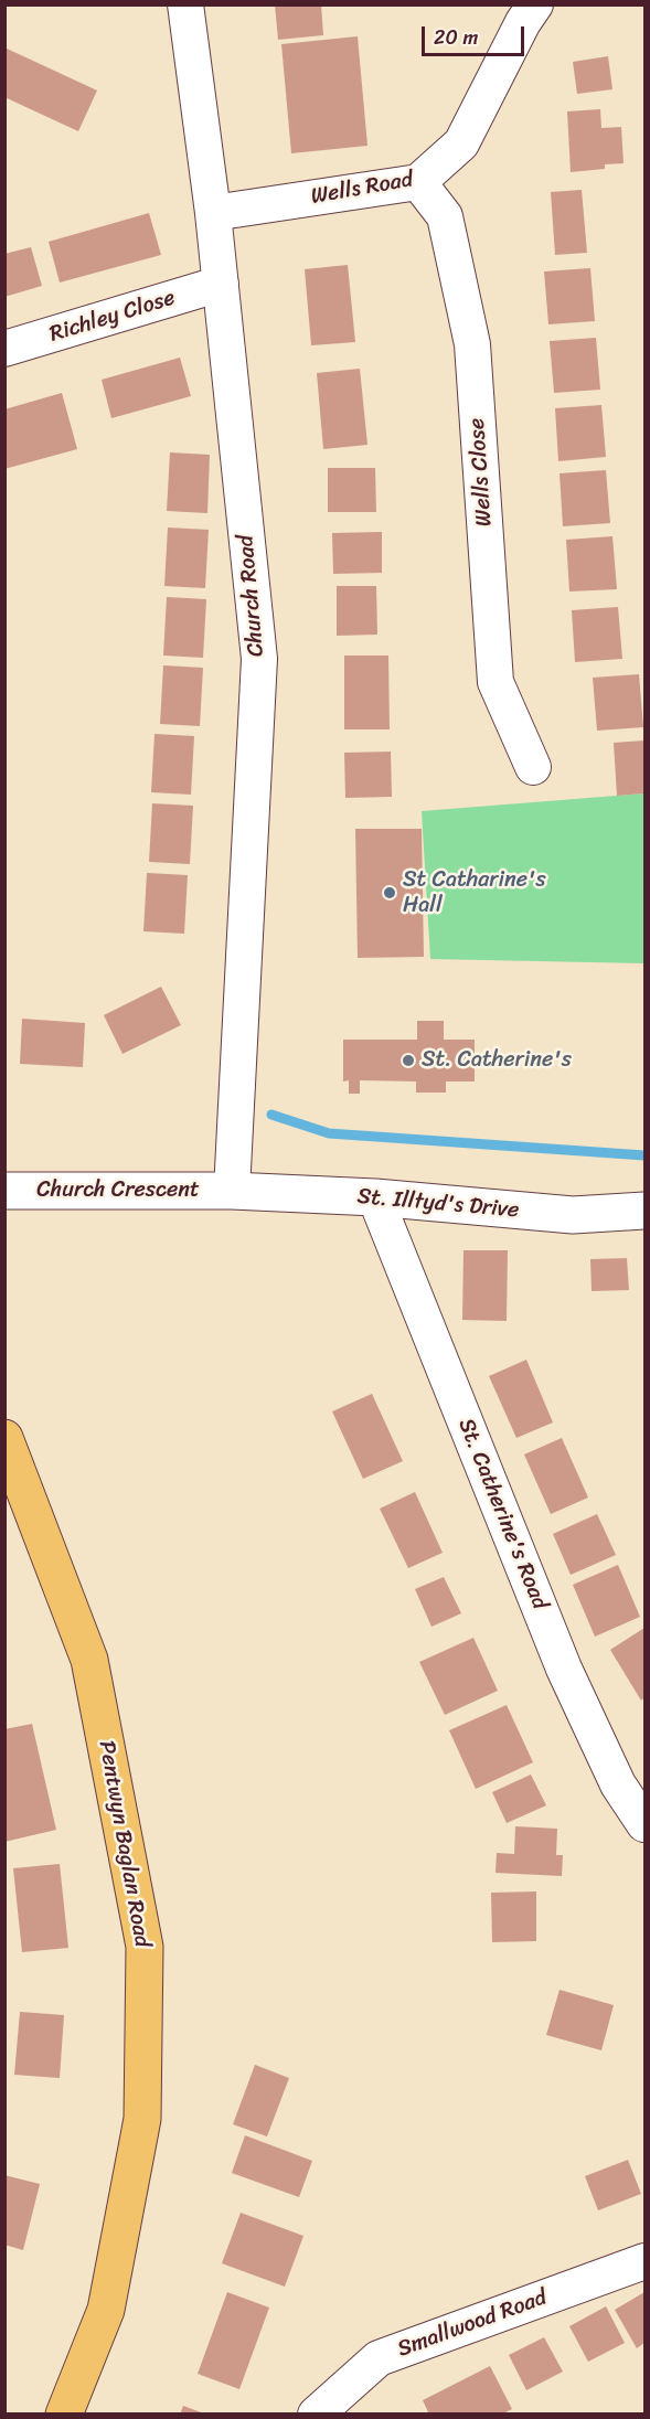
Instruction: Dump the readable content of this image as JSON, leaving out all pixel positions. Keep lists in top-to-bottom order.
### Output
{
  "streets": {
    "main road": ["Pentwyn Baglan Road"],
    "street": [
      "Wells Road",
      "Richley Close",
      "Wells Close",
      "Church Road",
      "Church Crescent",
      "St. Illtyd's Drive",
      "St. Catherine's Road",
      "Smallwood Road"
    ]
  },
  "crossings": [
    ["Wells Road", "Wells Close"],
    ["Wells Road", "Church Road"],
    ["Richley Close", "Church Road"],
    ["Church Road", "Church Crescent"],
    ["Church Road", "St. Illtyd's Drive"],
    ["Church Crescent", "St. Illtyd's Drive"],
    ["St. Illtyd's Drive", "St. Catherine's Road"]
  ],
  "places": ["St Catharine's Hall", "St. Catherine's"],
  "scale_bar": "20 m"
}
